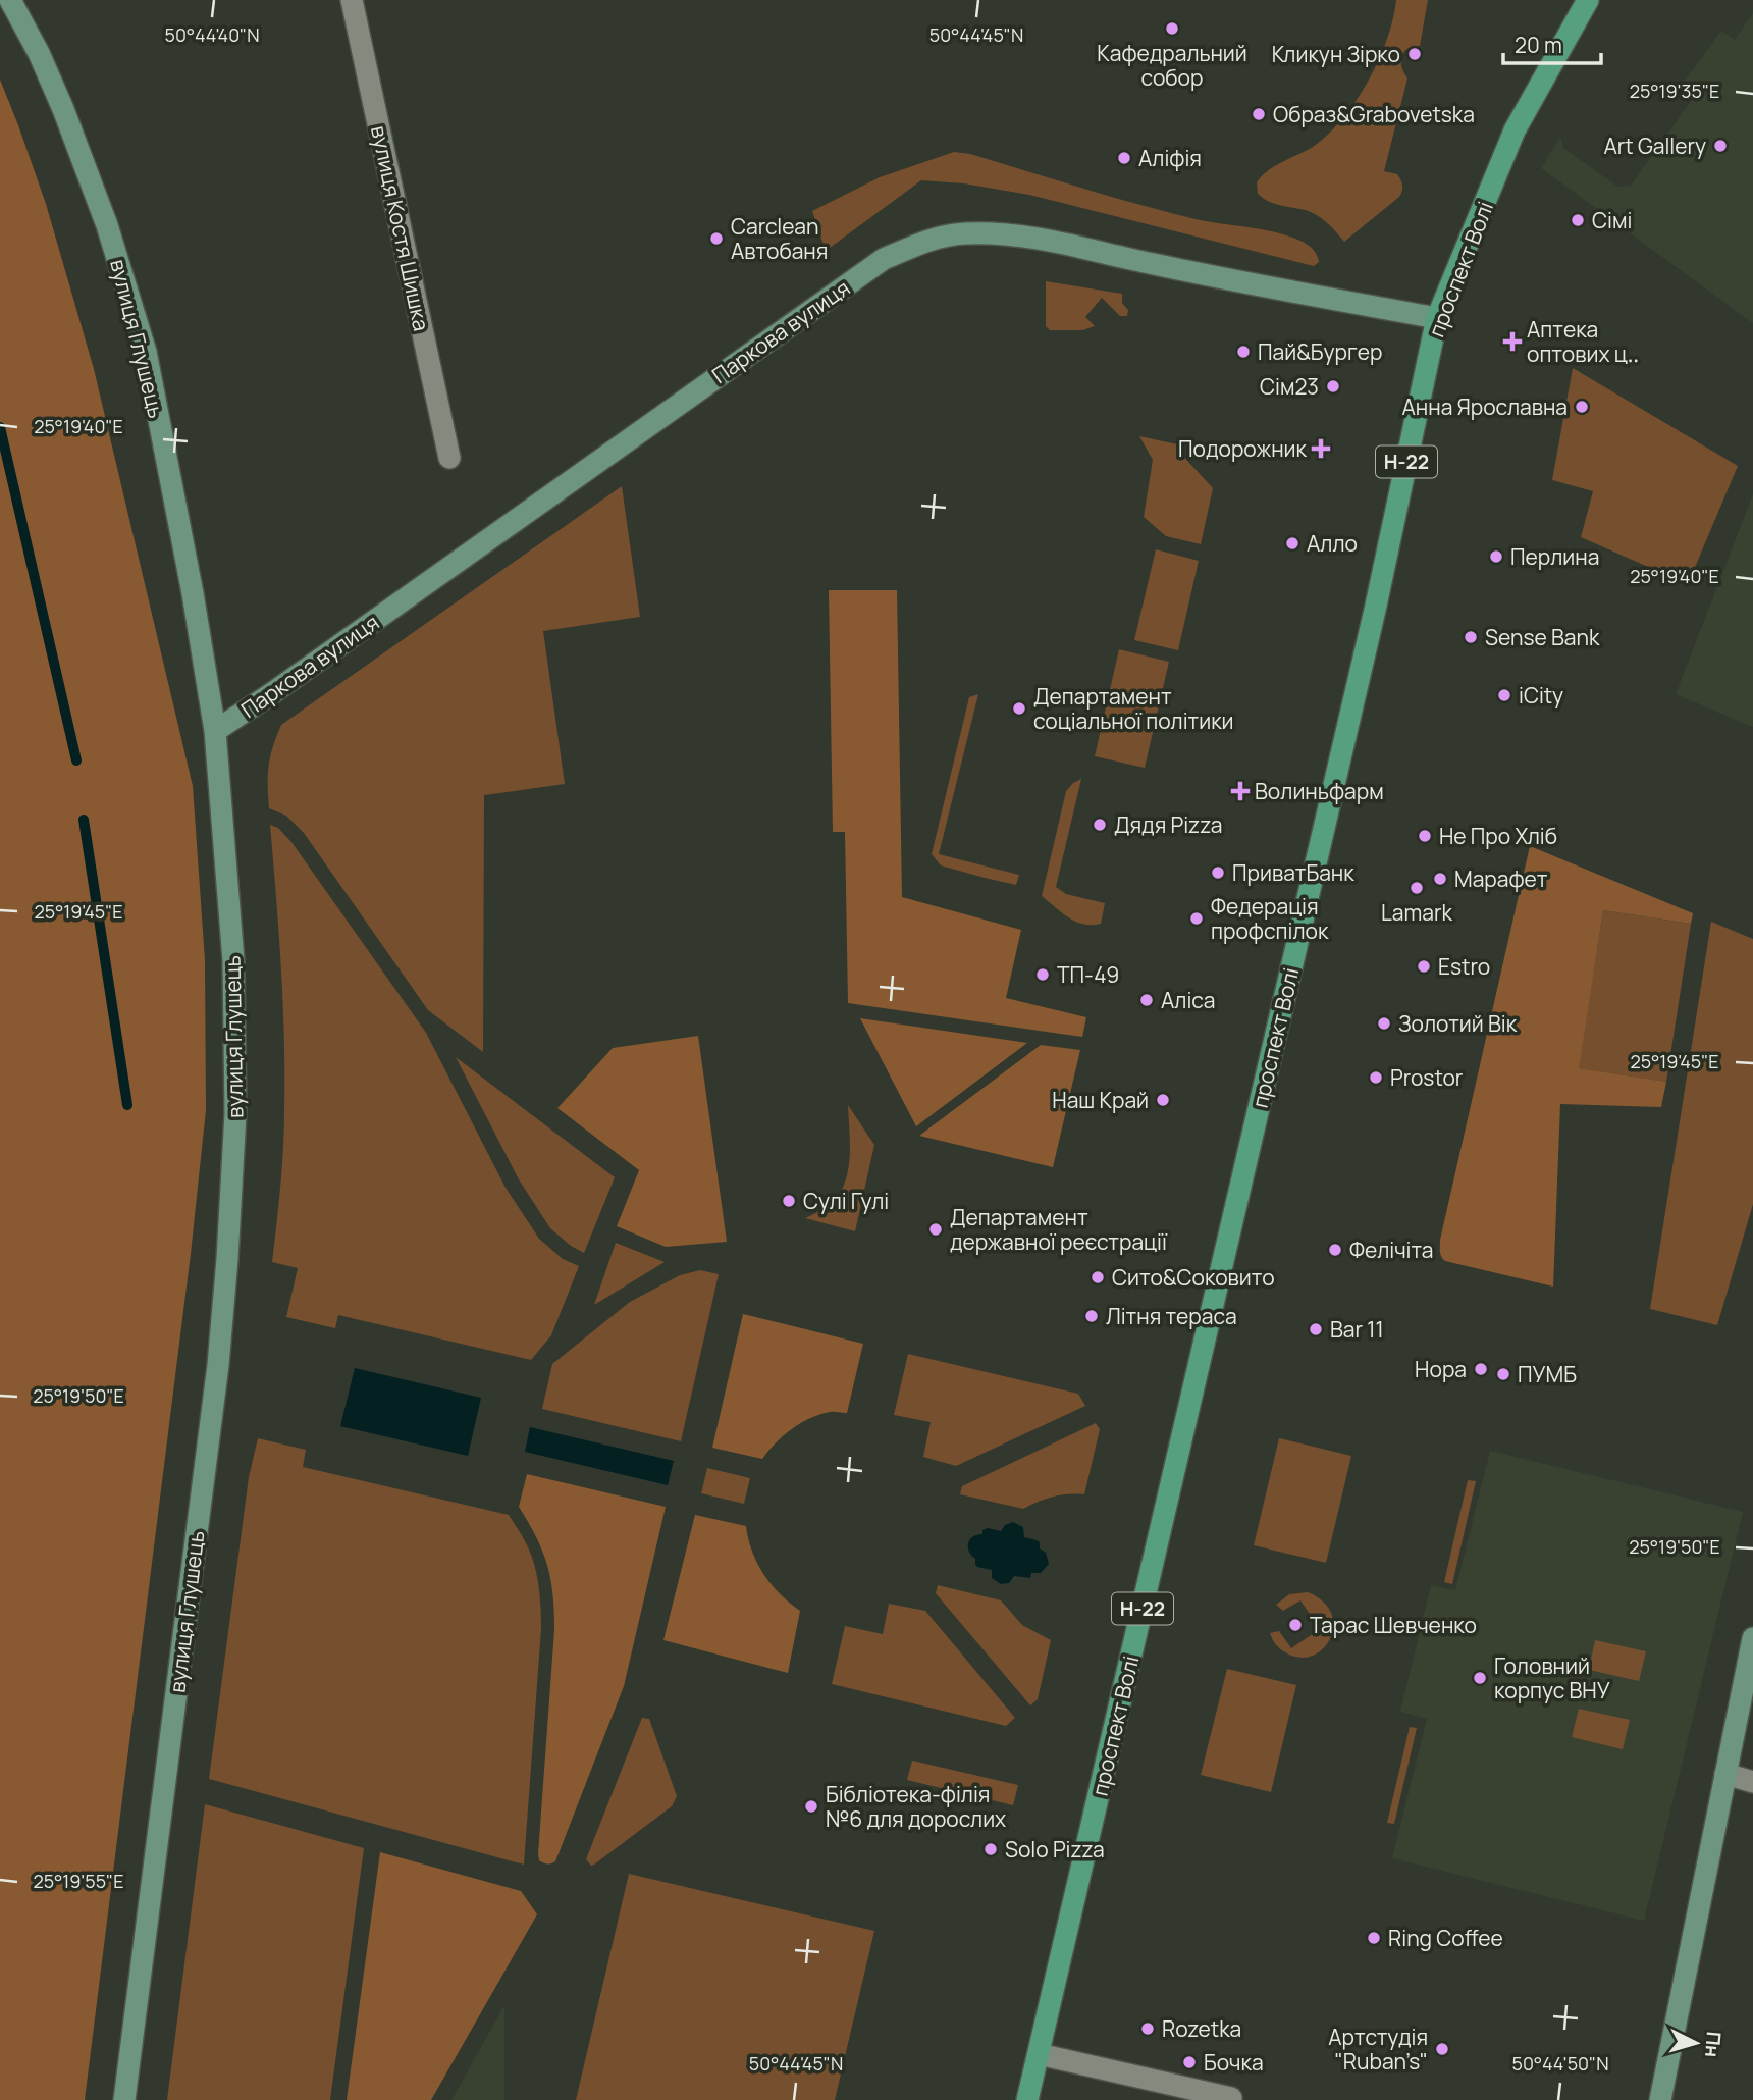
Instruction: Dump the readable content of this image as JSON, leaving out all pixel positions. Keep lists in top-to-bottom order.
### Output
{
  "streets": {
    "main road": [
      "проспект Волі",
      "Паркова вулиця",
      "вулиця Глушець",
      "Н-22"
    ],
    "street": ["вулиця Костя Шишка"]
  },
  "crossings": [
    ["проспект Волі", "Паркова вулиця"],
    ["Паркова вулиця", "вулиця Глушець"]
  ],
  "places": {
    "other": [
      "Кафедральний собор",
      "Кликун Зірко",
      "Образ&Grabovetska",
      "Art Gallery",
      "Аліфія",
      "Сімі",
      "Carclean Автобаня",
      "Пай&Бургер",
      "Сім23",
      "Анна Ярославна",
      "Алло",
      "Перлина",
      "Sense Bank",
      "iCity",
      "Департамент соціальної політики",
      "Дядя Pizza",
      "Не Про Хліб",
      "ПриватБанк",
      "Марафет",
      "Lamark",
      "Федерація профспілок",
      "Estro",
      "ТП-49",
      "Аліса",
      "Золотий Вік",
      "Prostor",
      "Наш Край",
      "Сулі Гулі",
      "Департамент державної реєстрації",
      "Фелічіта",
      "Сито&Соковито",
      "Літня тераса",
      "Bar 11",
      "Нора",
      "ПУМБ",
      "Тарас Шевченко",
      "Головний корпус ВНУ",
      "Бібліотека-філія №6 для дорослих",
      "Solo Pizza",
      "Ring Coffee",
      "Rozetka",
      "Артстудія \"Ruban’s\"",
      "Бочка"
    ],
    "health": ["Аптека оптових ц‥", "Подорожник", "Волиньфарм"]
  },
  "scale_bar": "20 m",
  "north": "right",
  "coordinates": [
    "50°44'40\"N",
    "50°44'45\"N",
    "25°19'35\"E",
    "25°19'40\"E",
    "25°19'45\"E",
    "25°19'50\"E",
    "25°19'55\"E",
    "50°44'50\"N"
  ]
}
